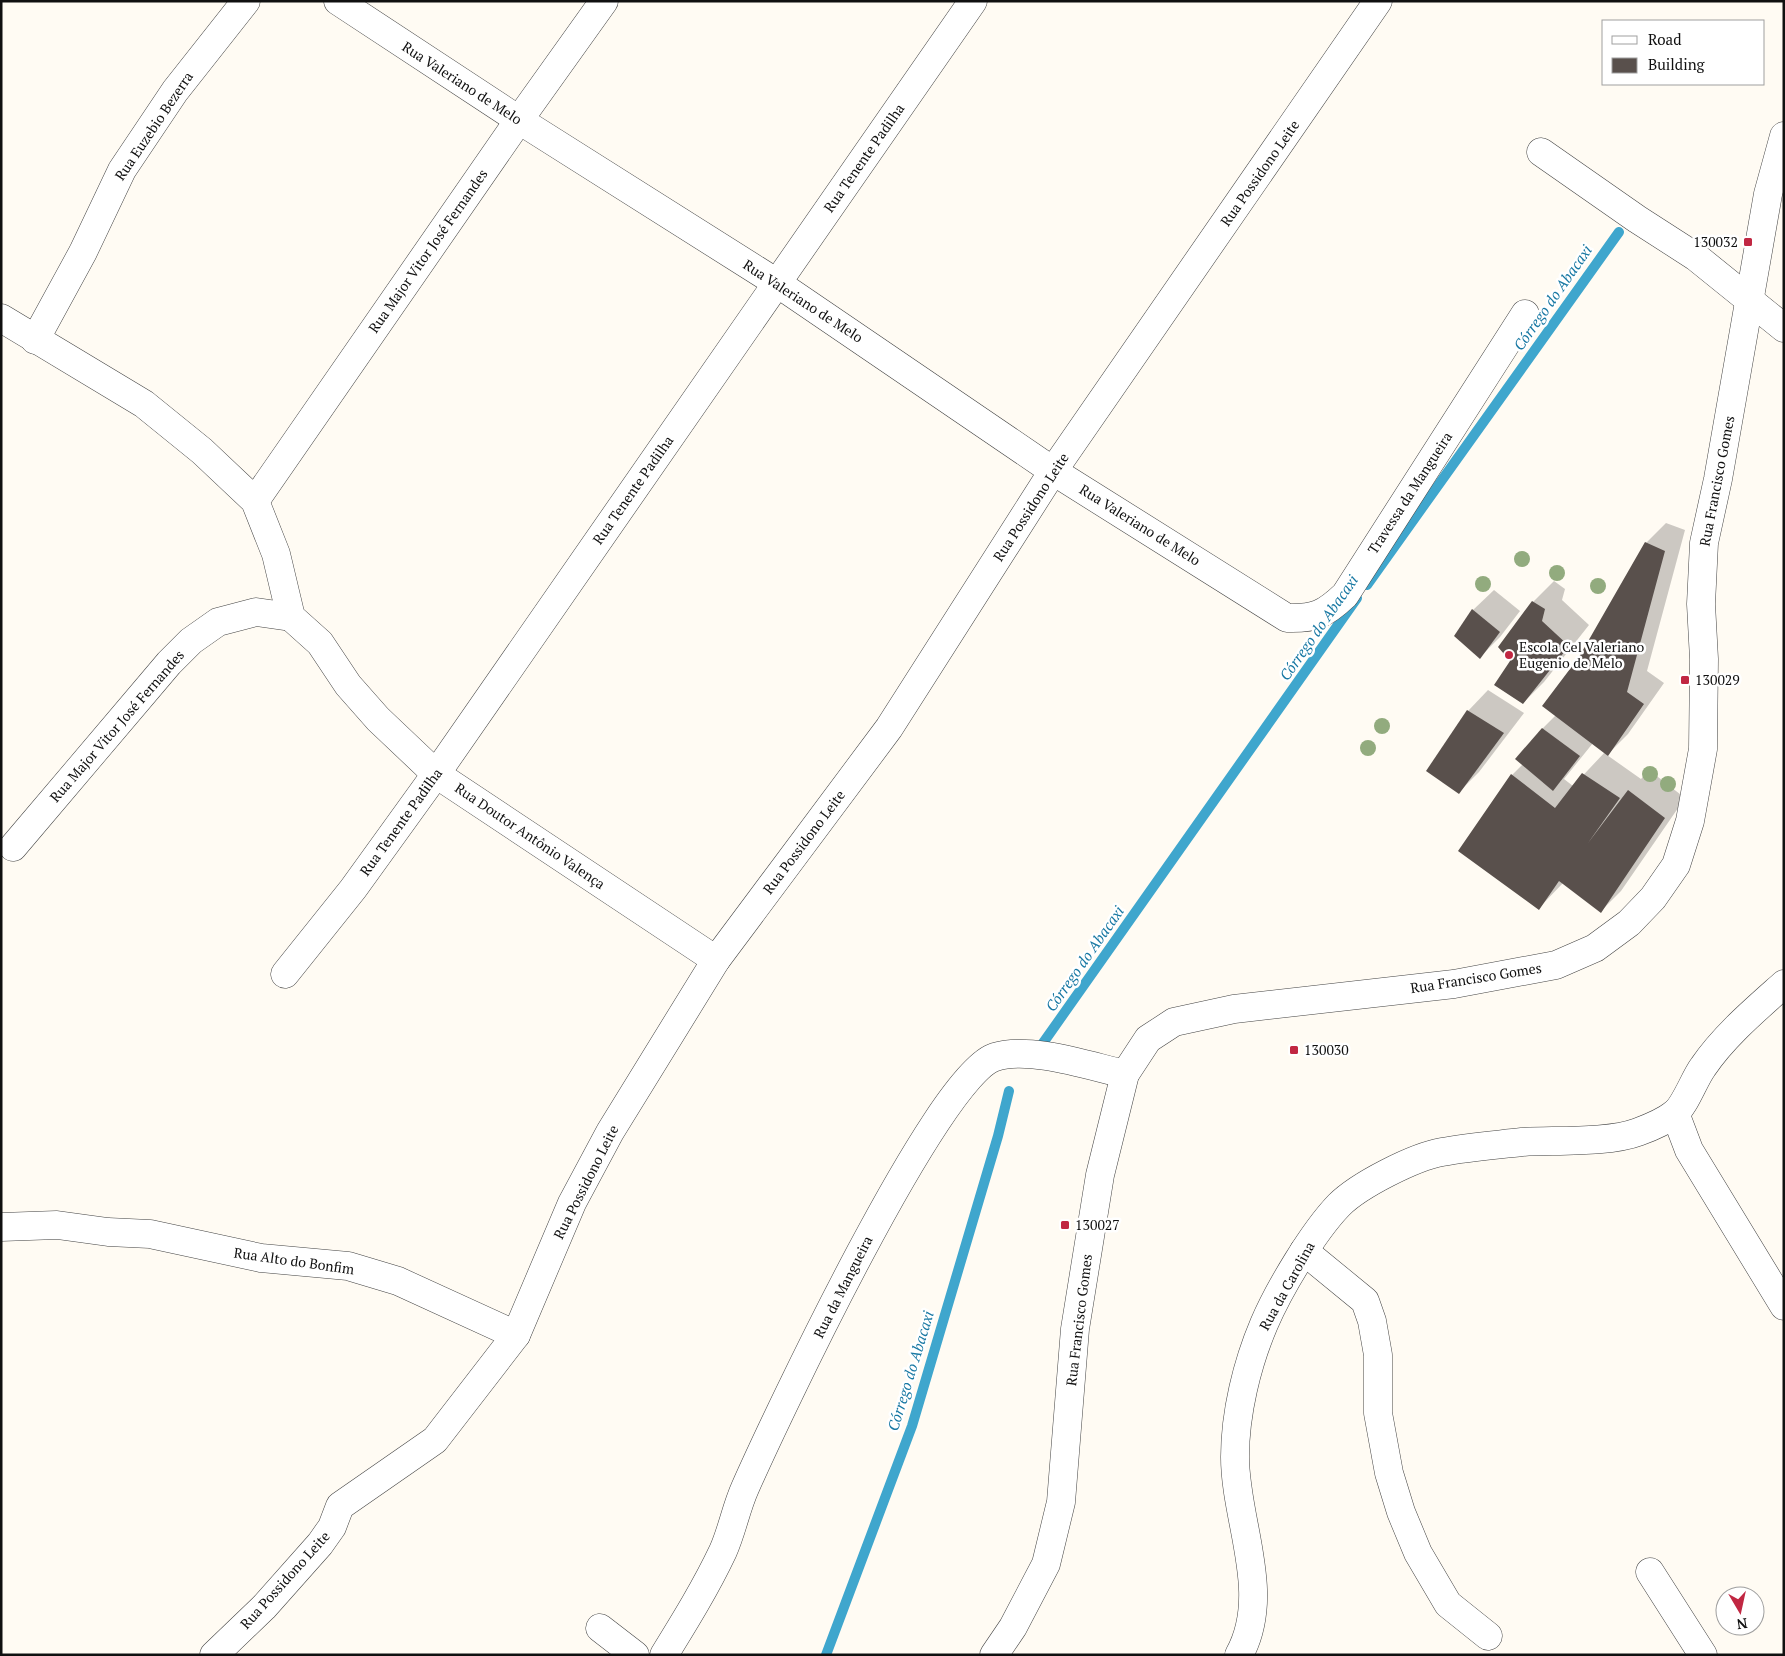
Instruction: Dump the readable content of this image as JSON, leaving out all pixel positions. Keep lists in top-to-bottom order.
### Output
{
  "streets": {
    "street": [
      "Rua Valeriano de Melo",
      "Rua Euzebio Bezerra",
      "Rua Tenente Padilha",
      "Rua Possidono Leite",
      "Rua Major Vitor José Fernandes",
      "Rua Francisco Gomes",
      "Travessa da Mangueira",
      "Rua Doutor Antônio Valença",
      "Rua Alto do Bonfim",
      "Rua da Carolina",
      "Rua da Mangueira"
    ]
  },
  "crossings": [
    ["Rua Valeriano de Melo", "Rua Tenente Padilha"],
    ["Rua Valeriano de Melo", "Rua Possidono Leite"],
    ["Rua Valeriano de Melo", "Rua Major Vitor José Fernandes"],
    ["Rua Valeriano de Melo", "Travessa da Mangueira"],
    ["Rua Tenente Padilha", "Rua Doutor Antônio Valença"],
    ["Rua Possidono Leite", "Rua Doutor Antônio Valença"],
    ["Rua Possidono Leite", "Rua Alto do Bonfim"],
    ["Rua Major Vitor José Fernandes", "Rua Doutor Antônio Valença"],
    ["Rua Francisco Gomes", "Rua da Mangueira"]
  ],
  "water": ["Córrego do Abacaxi"],
  "places": {
    "transit": [
      "130032",
      "130029",
      "130030",
      "130027"
    ],
    "other": ["Escola Cel Valeriano Eugenio de Melo"]
  },
  "legend": ["Road", "Building"],
  "north": "bottom"
}
